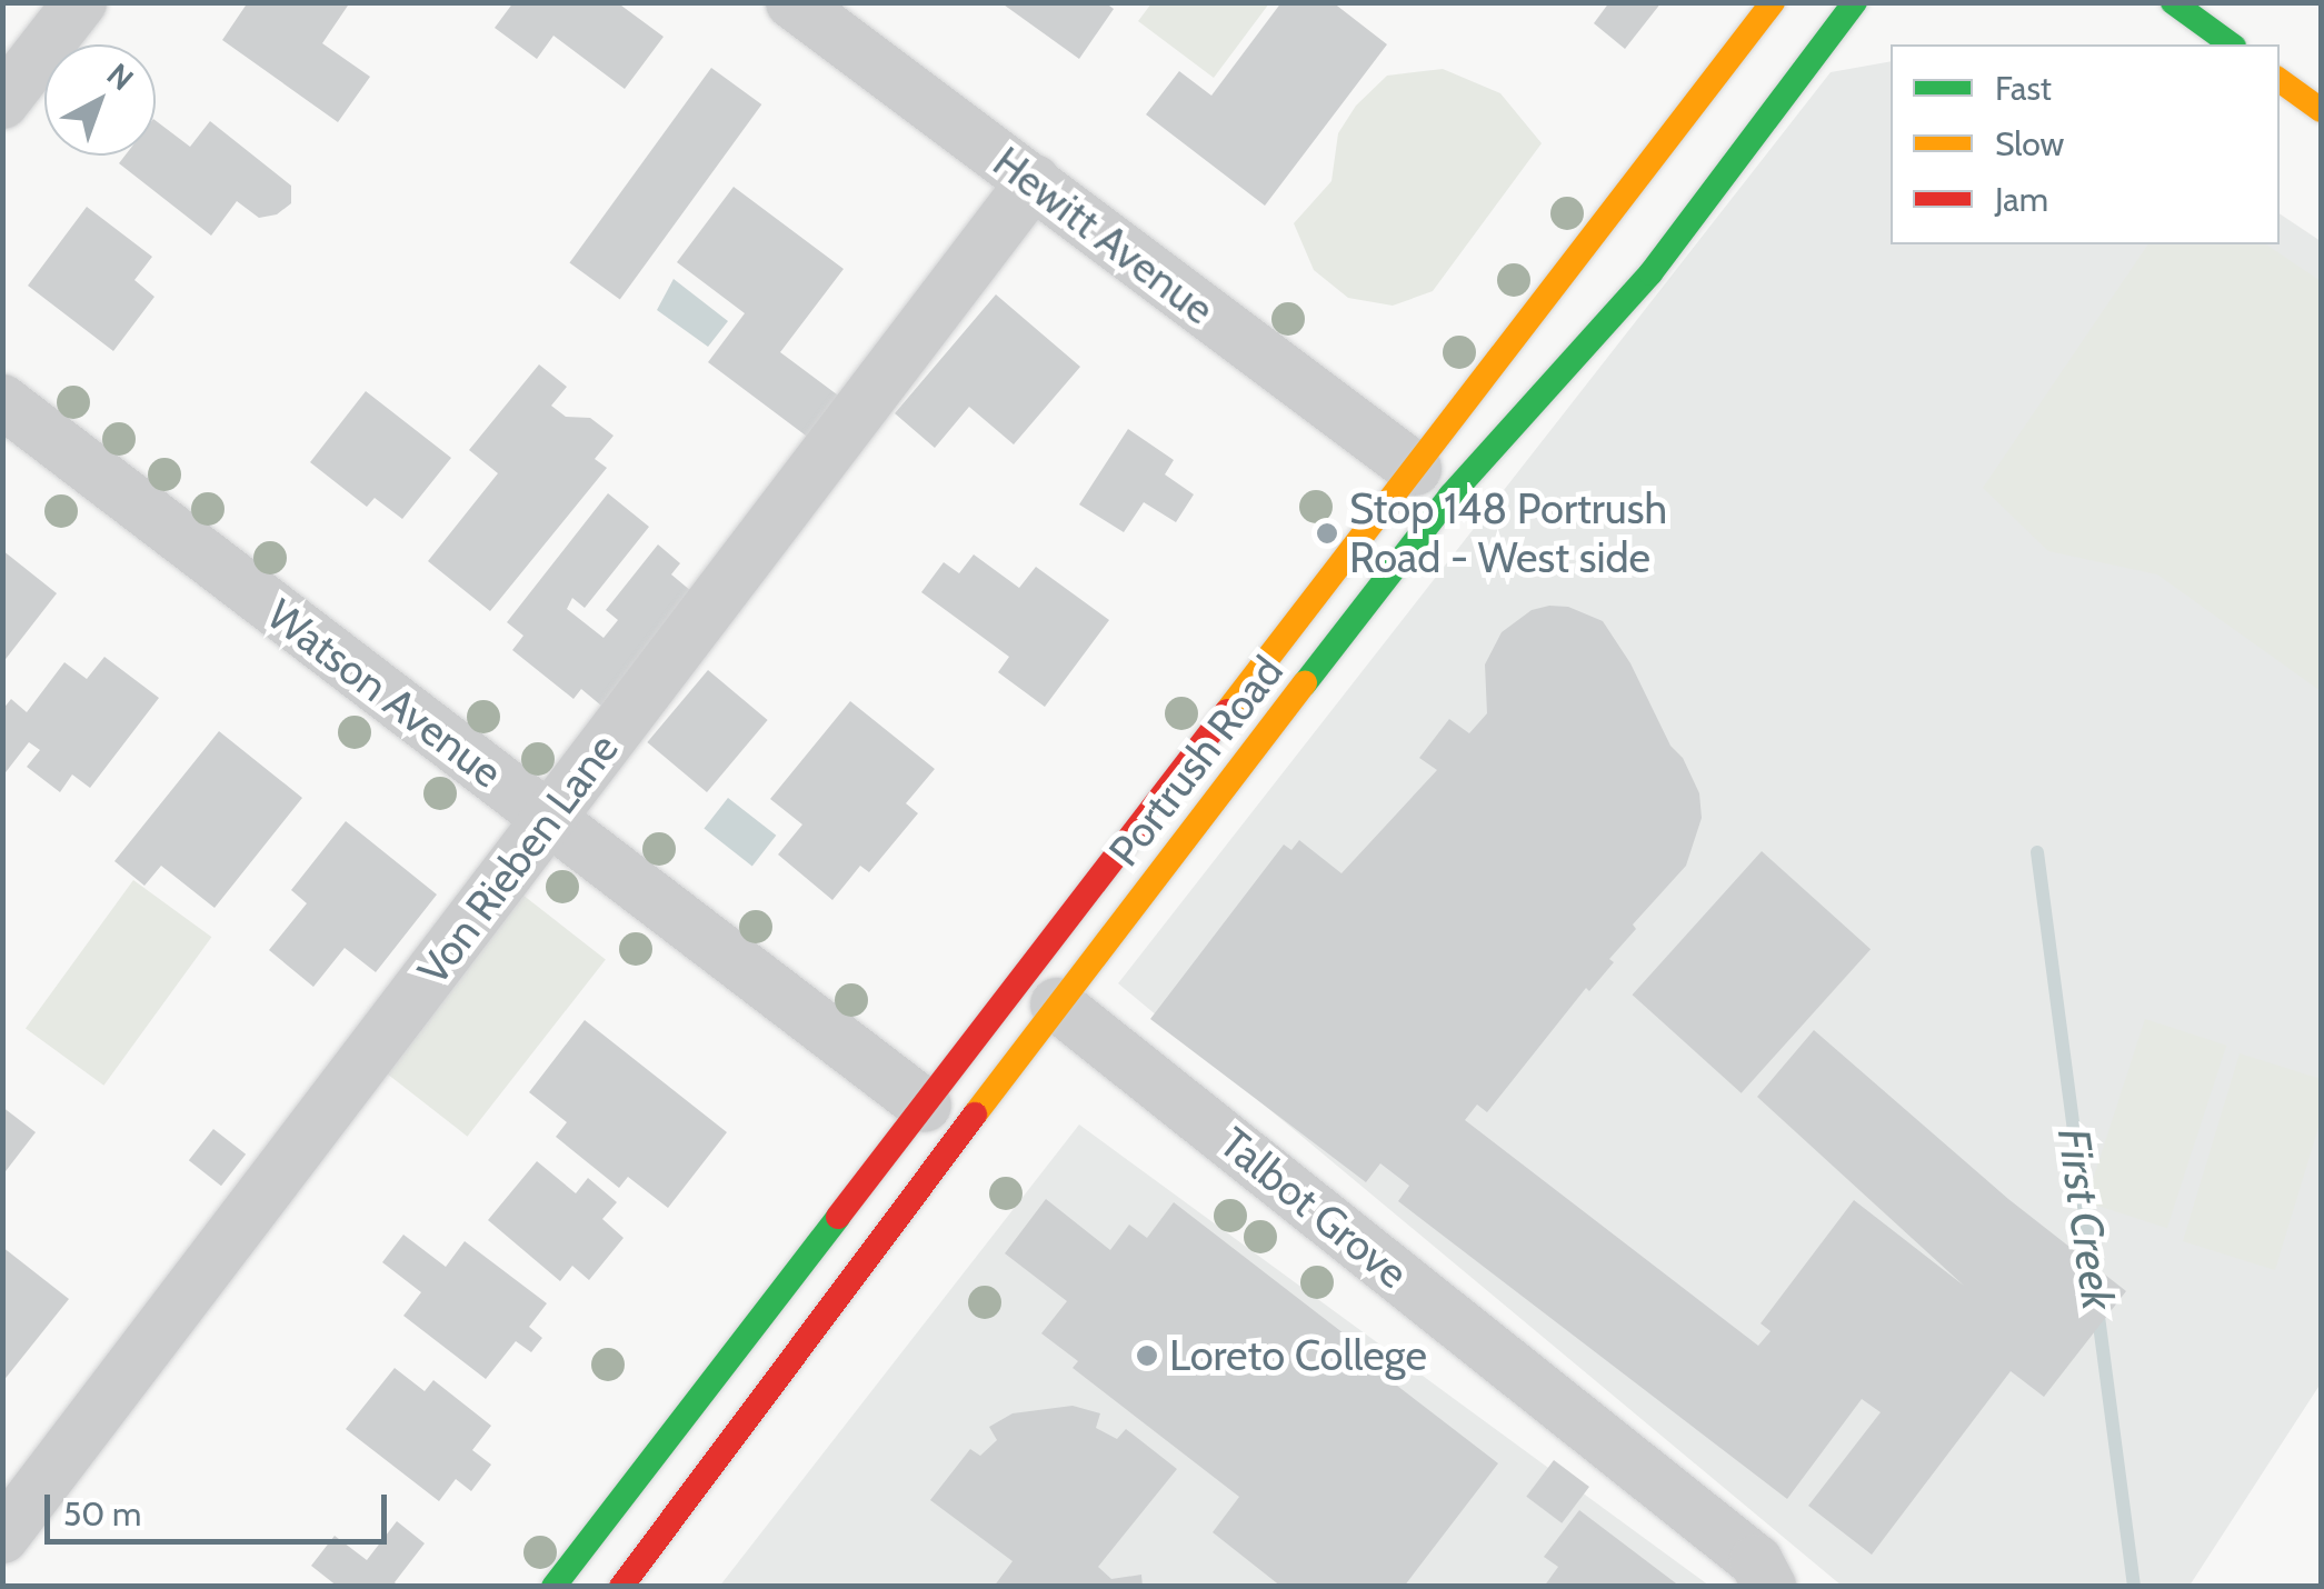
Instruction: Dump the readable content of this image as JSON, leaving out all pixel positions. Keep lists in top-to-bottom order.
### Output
{
  "streets": {
    "main road": ["Portrush Road"],
    "street": [
      "Hewitt Avenue",
      "Watson Avenue",
      "Von Rieben Lane",
      "Talbot Grove"
    ]
  },
  "crossings": [
    ["Hewitt Avenue", "Portrush Road"],
    ["Hewitt Avenue", "Von Rieben Lane"],
    ["Watson Avenue", "Portrush Road"],
    ["Watson Avenue", "Von Rieben Lane"],
    ["Portrush Road", "Talbot Grove"]
  ],
  "water": ["First Creek"],
  "places": ["Stop 148 Portrush Road - West side", "Loreto College"],
  "legend": ["Fast", "Slow", "Jam"],
  "scale_bar": "50 m",
  "north": "top right"
}
